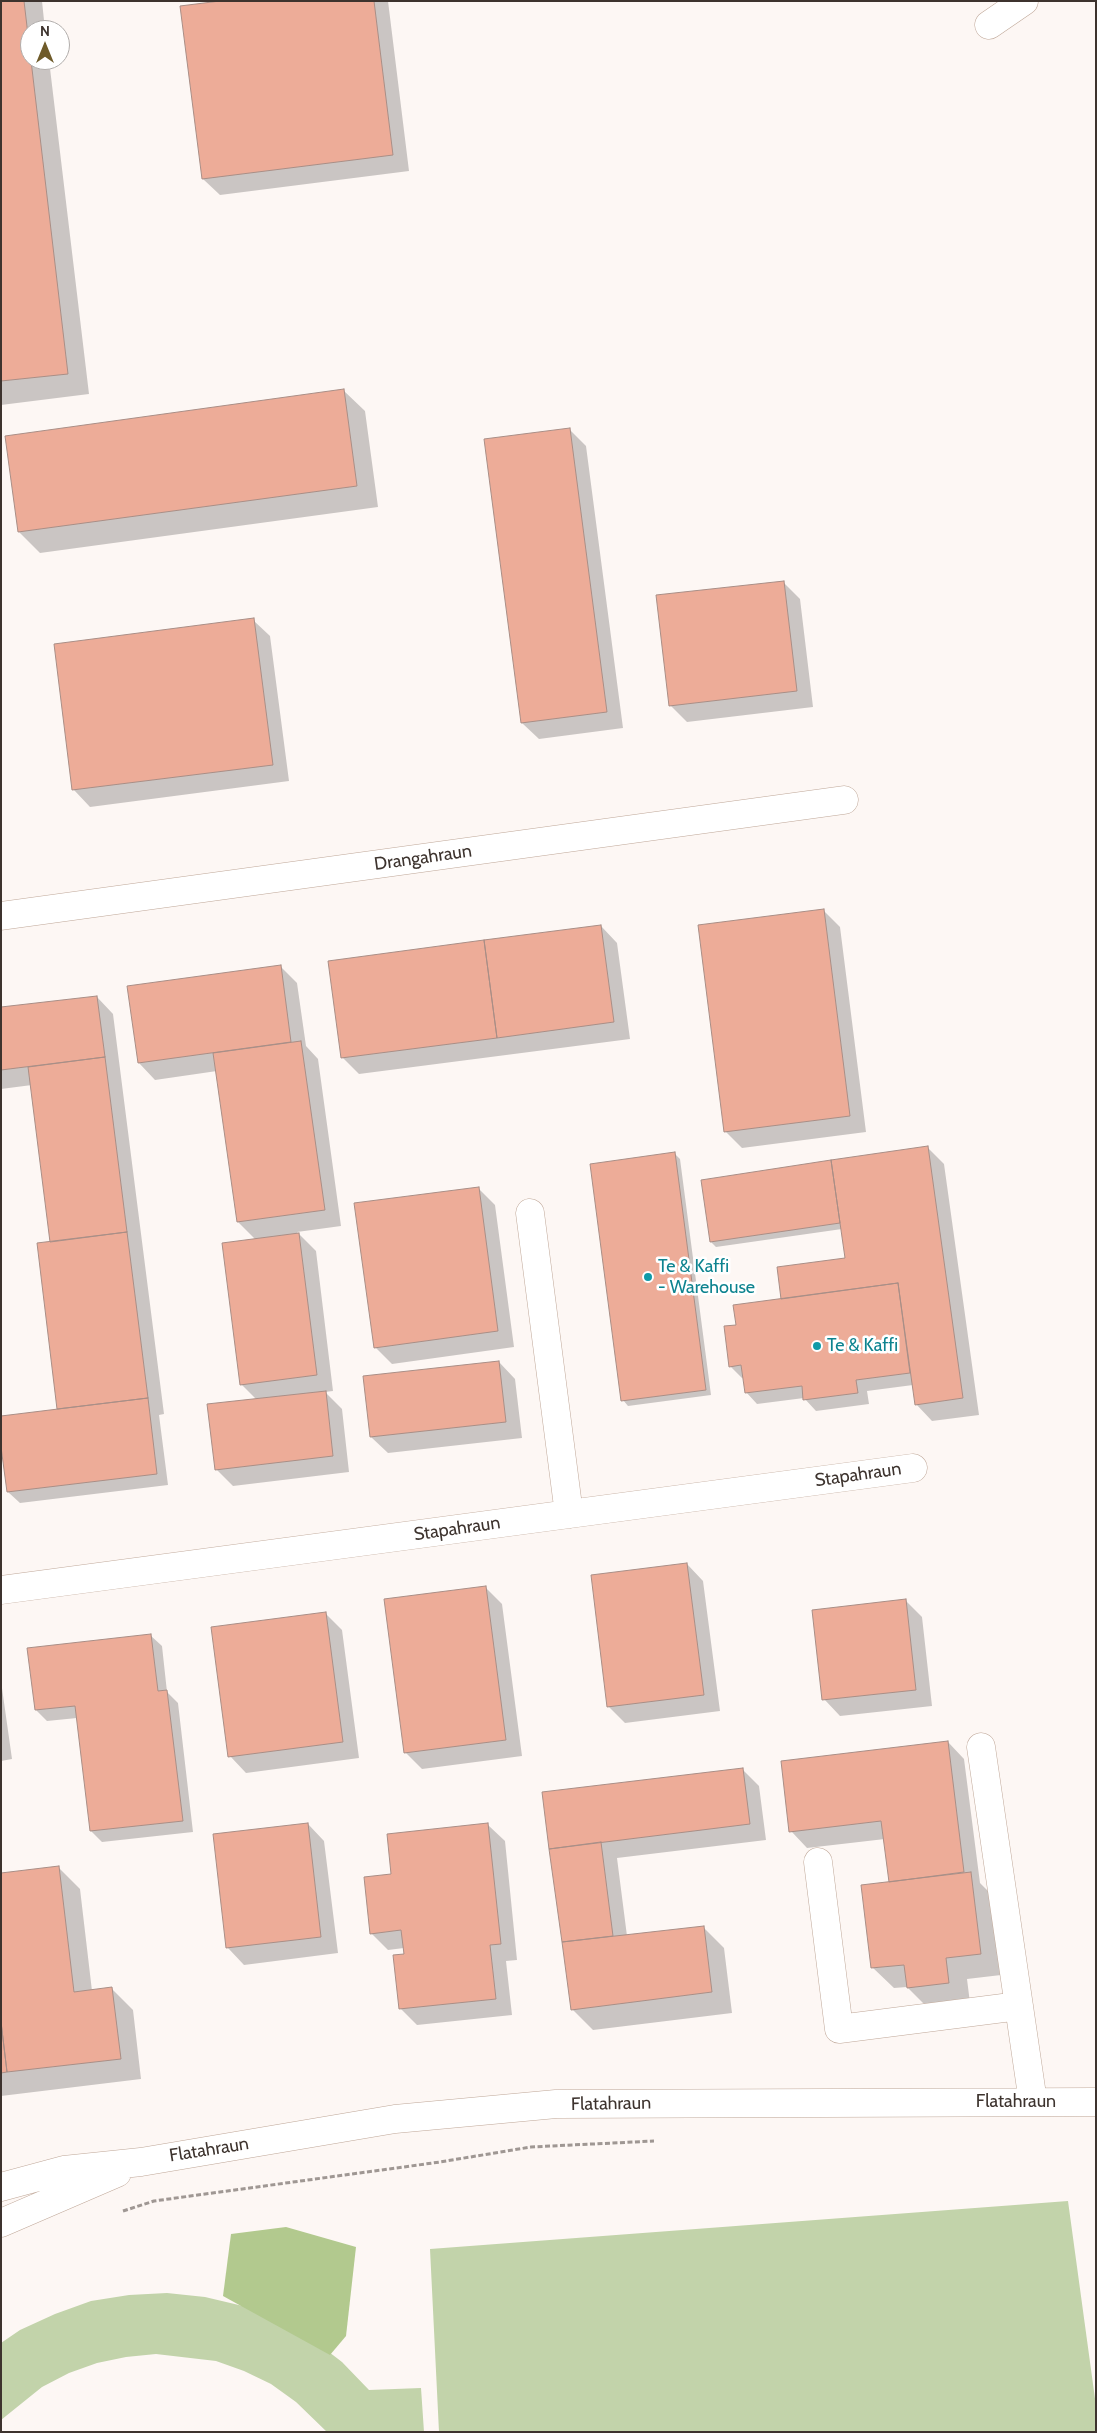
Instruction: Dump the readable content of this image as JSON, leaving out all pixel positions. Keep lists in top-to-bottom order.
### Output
{
  "streets": {
    "street": ["Drangahraun", "Stapahraun", "Flatahraun"]
  },
  "places": ["Te & Kaffi - Warehouse", "Te & Kaffi"],
  "north": "top"
}
